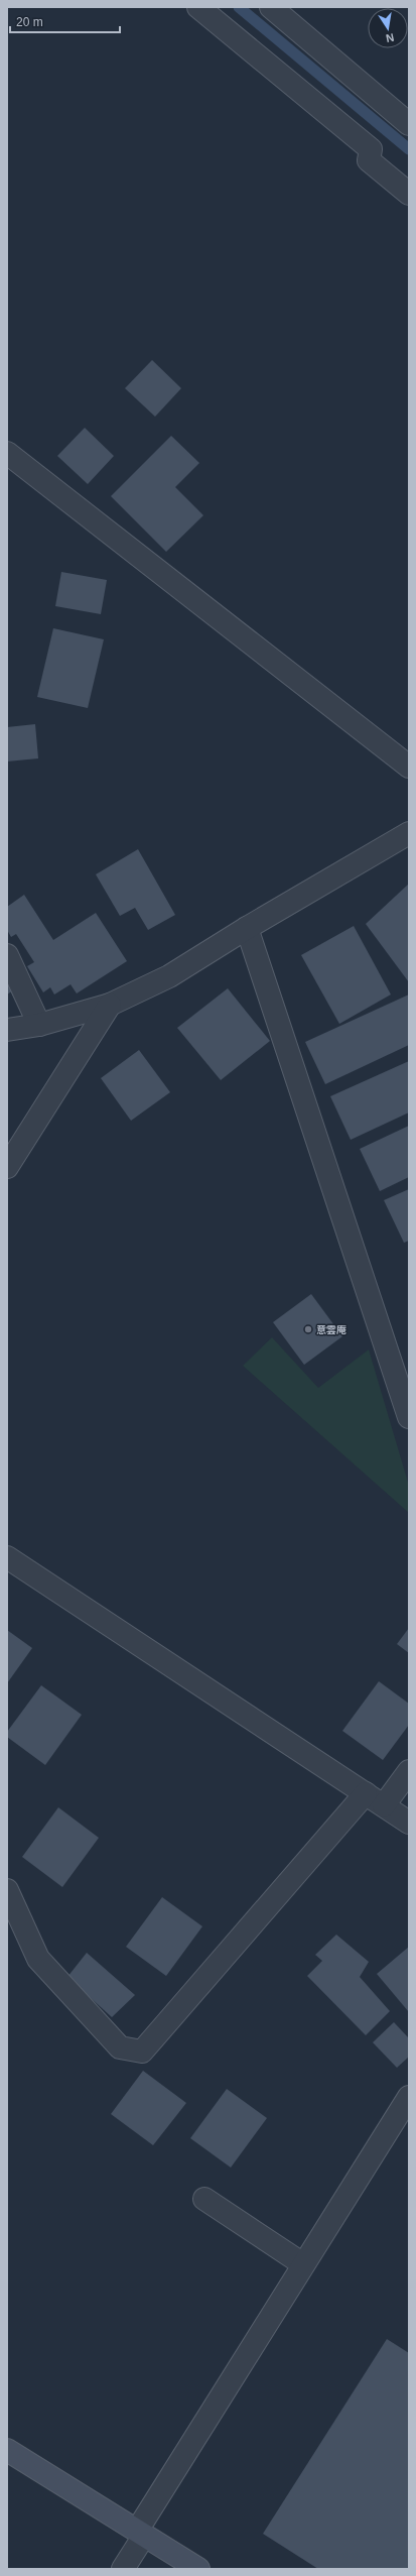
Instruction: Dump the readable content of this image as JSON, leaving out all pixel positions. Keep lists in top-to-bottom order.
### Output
{
  "places": ["意雲庵"],
  "scale_bar": "20 m",
  "north": "bottom"
}
